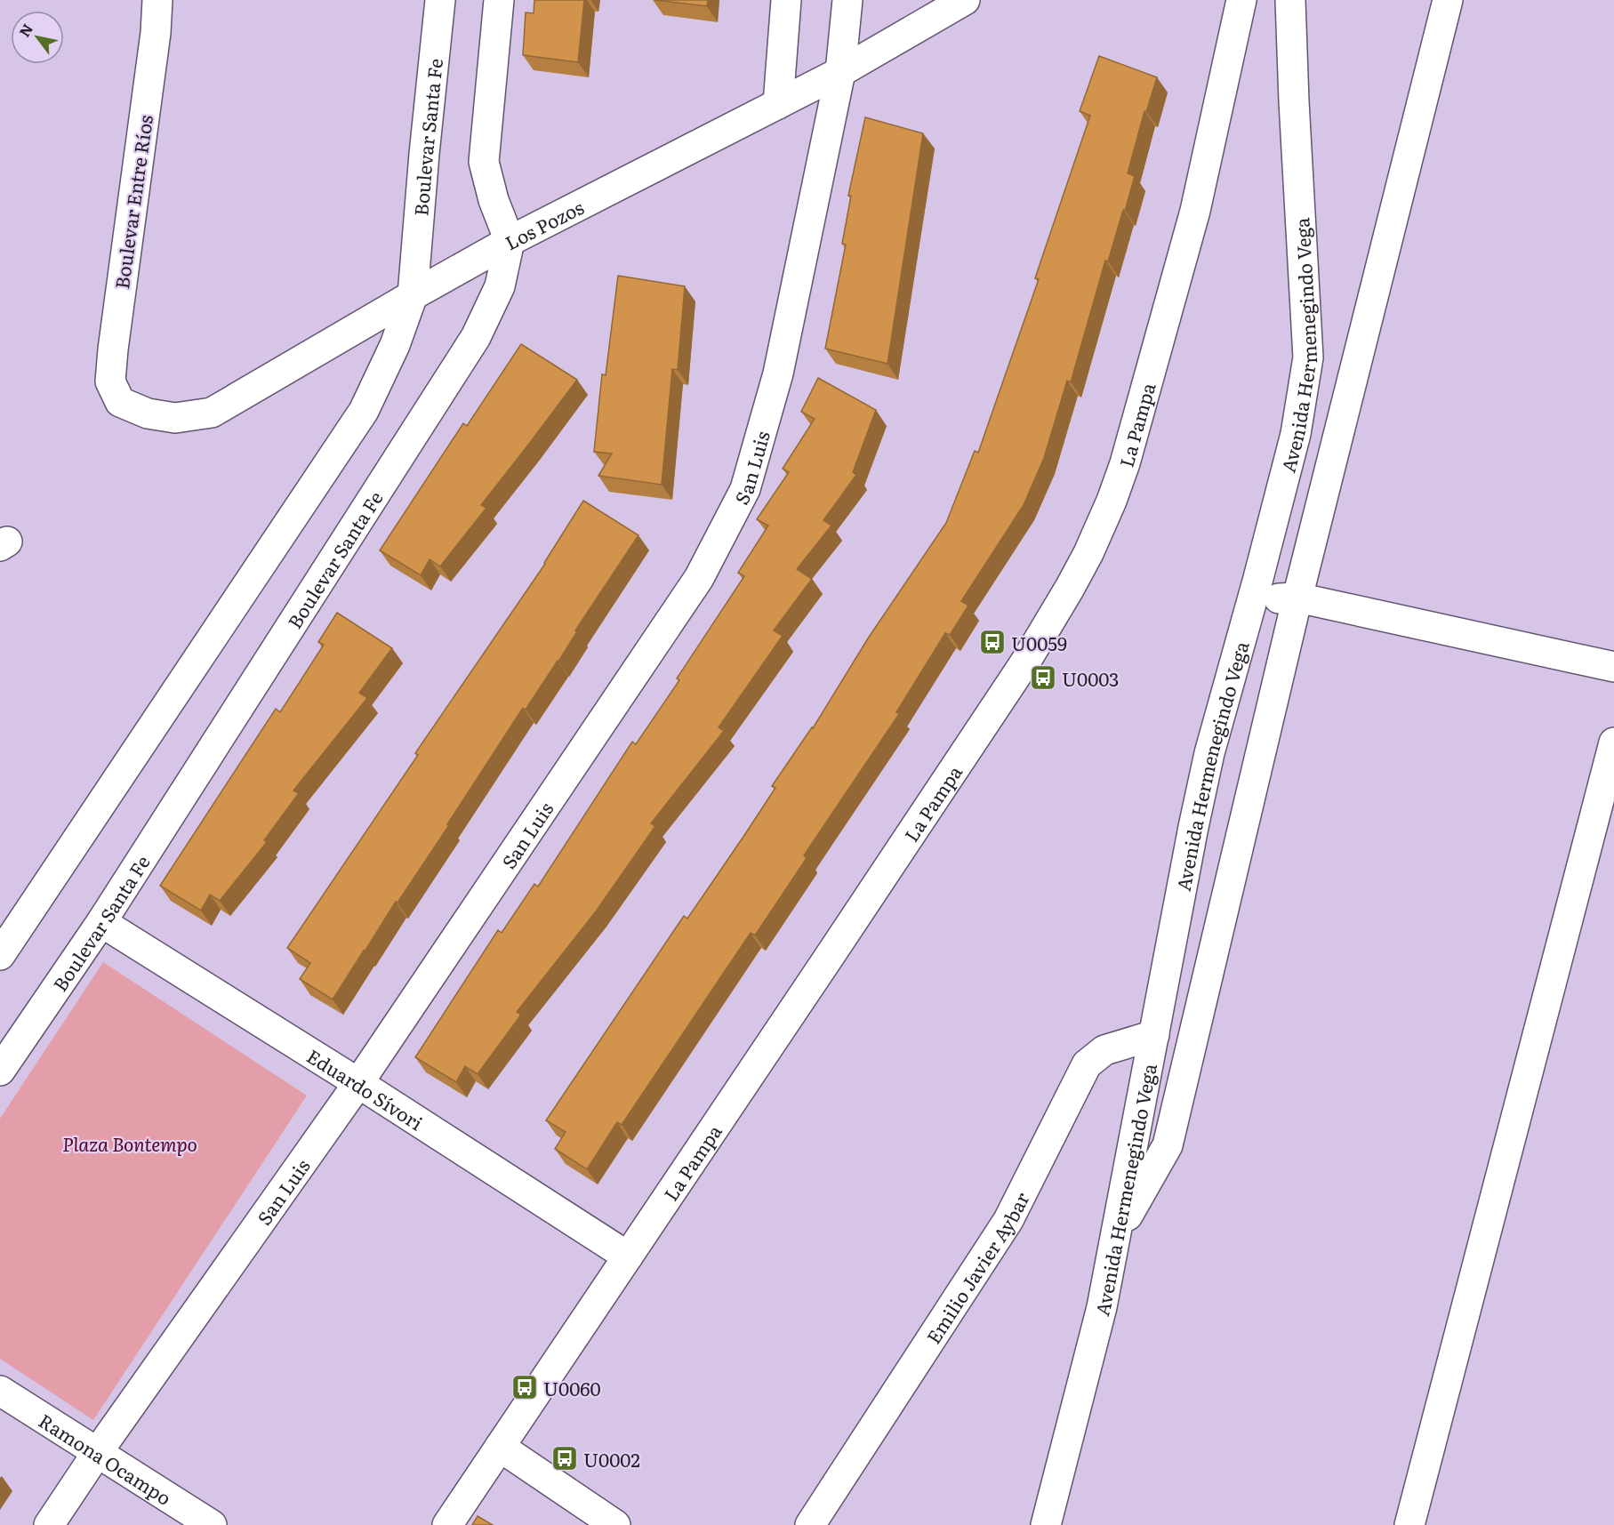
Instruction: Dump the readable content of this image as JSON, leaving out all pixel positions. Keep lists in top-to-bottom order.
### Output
{
  "streets": {
    "street": [
      "Boulevar Santa Fe",
      "Boulevar Entre Ríos",
      "Los Pozos",
      "Avenida Hermenegindo Vega",
      "La Pampa",
      "San Luis",
      "Eduardo Sívori",
      "Emilio Javier Aybar",
      "Ramona Ocampo"
    ]
  },
  "crossings": [
    ["Boulevar Santa Fe", "Los Pozos"],
    ["Boulevar Santa Fe", "Eduardo Sívori"],
    ["Boulevar Entre Ríos", "Los Pozos"],
    ["Los Pozos", "San Luis"],
    ["Avenida Hermenegindo Vega", "Emilio Javier Aybar"],
    ["La Pampa", "Eduardo Sívori"],
    ["San Luis", "Eduardo Sívori"],
    ["San Luis", "Ramona Ocampo"]
  ],
  "parks": ["Plaza Bontempo"],
  "places": {
    "bus stop": [
      "U0059",
      "U0003",
      "U0060",
      "U0002"
    ]
  },
  "north": "top left"
}
